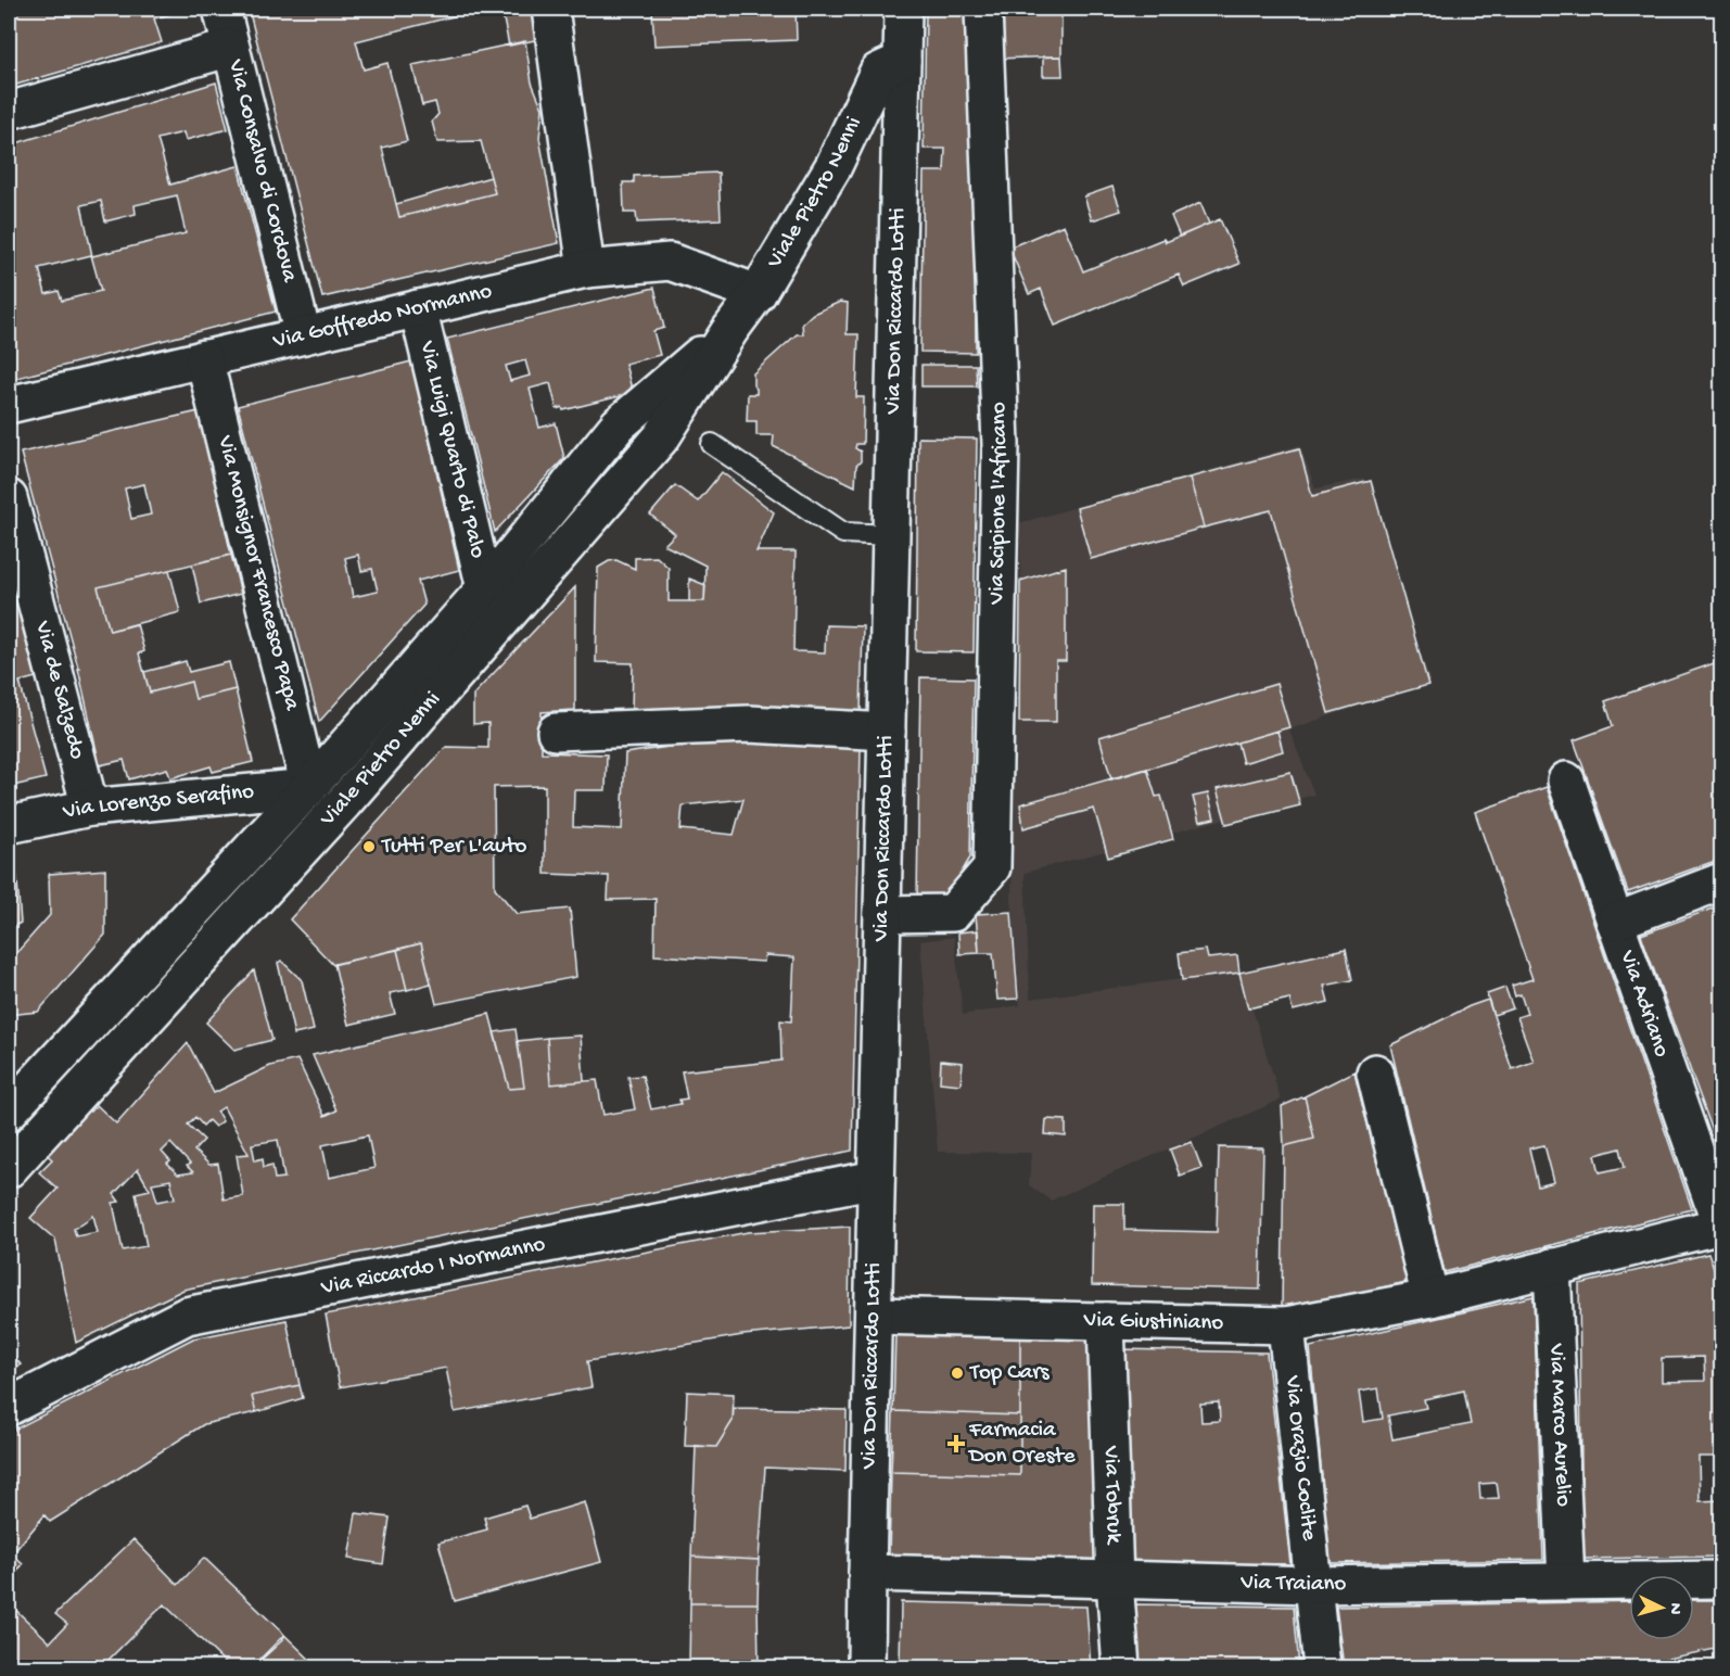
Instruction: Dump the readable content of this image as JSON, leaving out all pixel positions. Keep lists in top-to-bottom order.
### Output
{
  "streets": {
    "street": [
      "Via Consalvo di Cordova",
      "Viale Pietro Nenni",
      "Via Don Riccardo Lotti",
      "Via Goffredo Normanno",
      "Via Luigi Quarto di Palo",
      "Via Scipione l'Africano",
      "Via Monsignor Francesco Papa",
      "Via de Salzedo",
      "Via Lorenzo Serafino",
      "Via Adriano",
      "Via Riccardo I Normanno",
      "Via Giustiniano",
      "Via Marco Aurelio",
      "Via Orazio Coclite",
      "Via Tobruk",
      "Via Traiano"
    ]
  },
  "crossings": [
    ["Via Consalvo di Cordova", "Via Goffredo Normanno"],
    ["Viale Pietro Nenni", "Via Don Riccardo Lotti"],
    ["Viale Pietro Nenni", "Via Goffredo Normanno"],
    ["Viale Pietro Nenni", "Via Luigi Quarto di Palo"],
    ["Viale Pietro Nenni", "Via Monsignor Francesco Papa"],
    ["Viale Pietro Nenni", "Via Lorenzo Serafino"],
    ["Via Don Riccardo Lotti", "Via Scipione l'Africano"],
    ["Via Don Riccardo Lotti", "Via Riccardo I Normanno"],
    ["Via Don Riccardo Lotti", "Via Giustiniano"],
    ["Via Don Riccardo Lotti", "Via Traiano"],
    ["Via Goffredo Normanno", "Via Luigi Quarto di Palo"],
    ["Via Goffredo Normanno", "Via Monsignor Francesco Papa"],
    ["Via Monsignor Francesco Papa", "Via Lorenzo Serafino"],
    ["Via de Salzedo", "Via Lorenzo Serafino"],
    ["Via Adriano", "Via Giustiniano"],
    ["Via Giustiniano", "Via Marco Aurelio"],
    ["Via Giustiniano", "Via Orazio Coclite"],
    ["Via Giustiniano", "Via Tobruk"],
    ["Via Marco Aurelio", "Via Traiano"],
    ["Via Orazio Coclite", "Via Traiano"],
    ["Via Tobruk", "Via Traiano"]
  ],
  "places": {
    "other": ["Tutti Per L'auto", "Top Cars"],
    "health": ["Farmacia Don Oreste"]
  },
  "north": "right"
}
